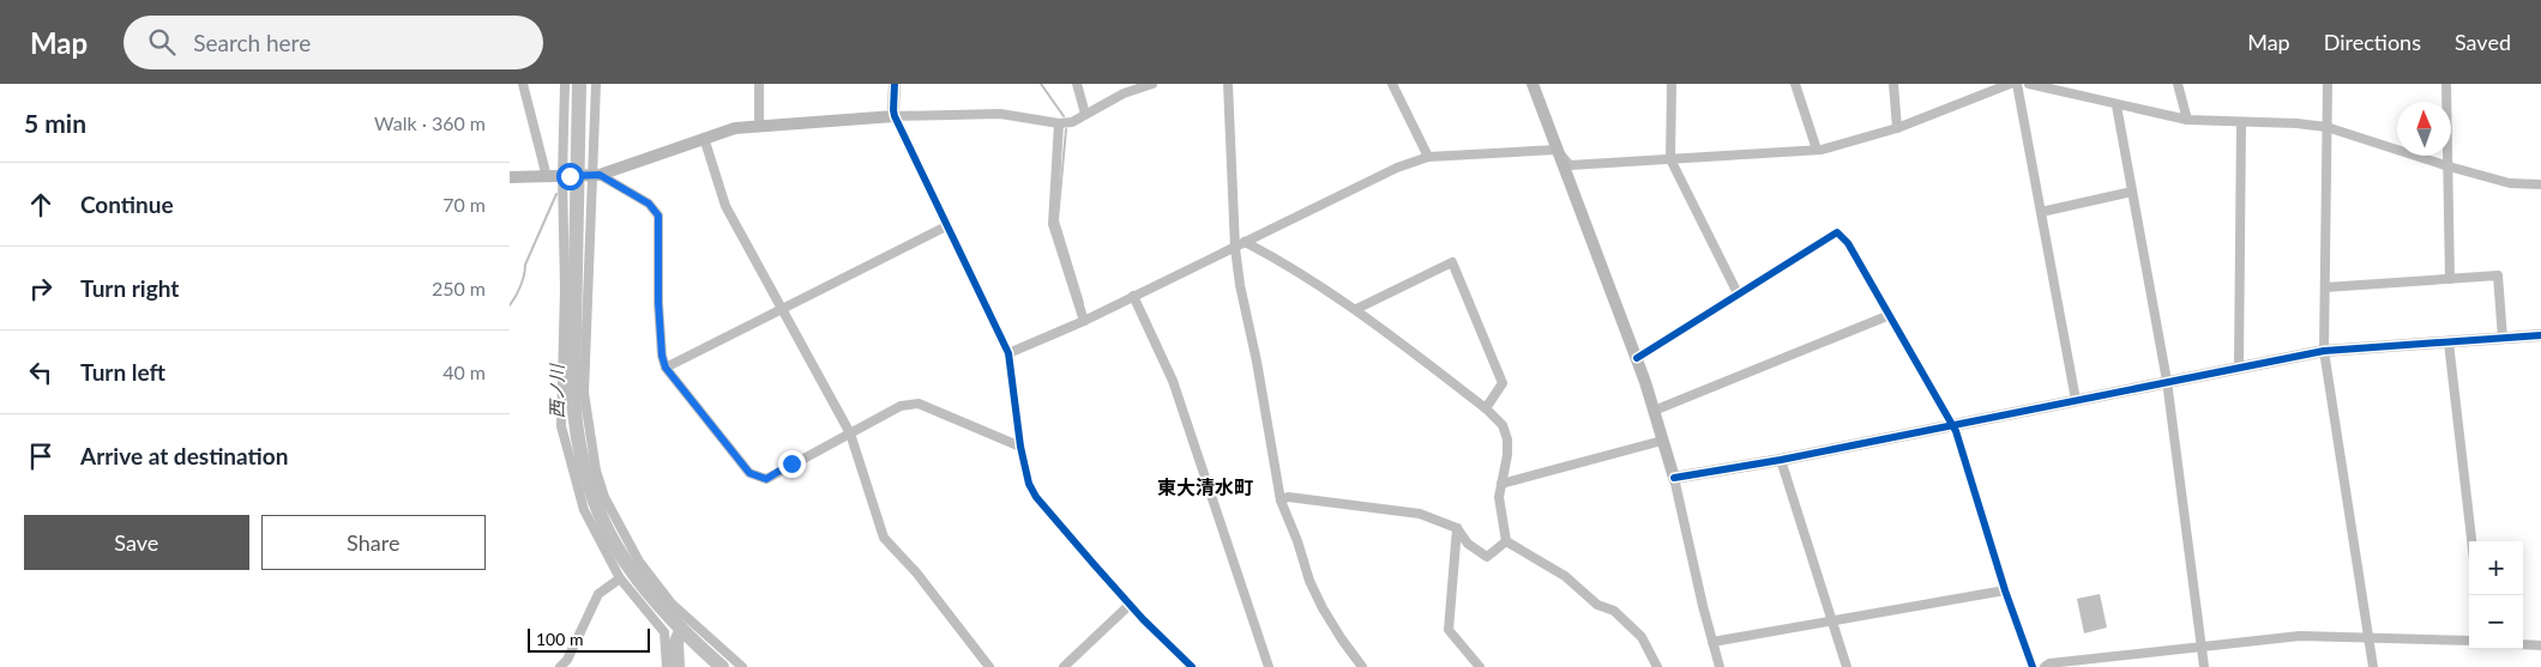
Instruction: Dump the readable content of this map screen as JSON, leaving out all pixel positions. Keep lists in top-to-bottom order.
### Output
{
  "districts": ["東大清水町"],
  "water": ["西ノ川"],
  "scale_bar": "100 m",
  "north": "top",
  "page": {
    "header": "Map",
    "search": "Search here",
    "nav": ["Map", "Directions", "Saved"],
    "heading": ["5 min", "Walk · 360 m"],
    "list": [
      ["Continue", "70 m"],
      ["Turn right", "250 m"],
      ["Turn left", "40 m"],
      "Arrive at destination"
    ],
    "buttons": ["Save", "Share"],
    "map_buttons": ["+", "−"],
    "scale": "100 m"
  }
}
